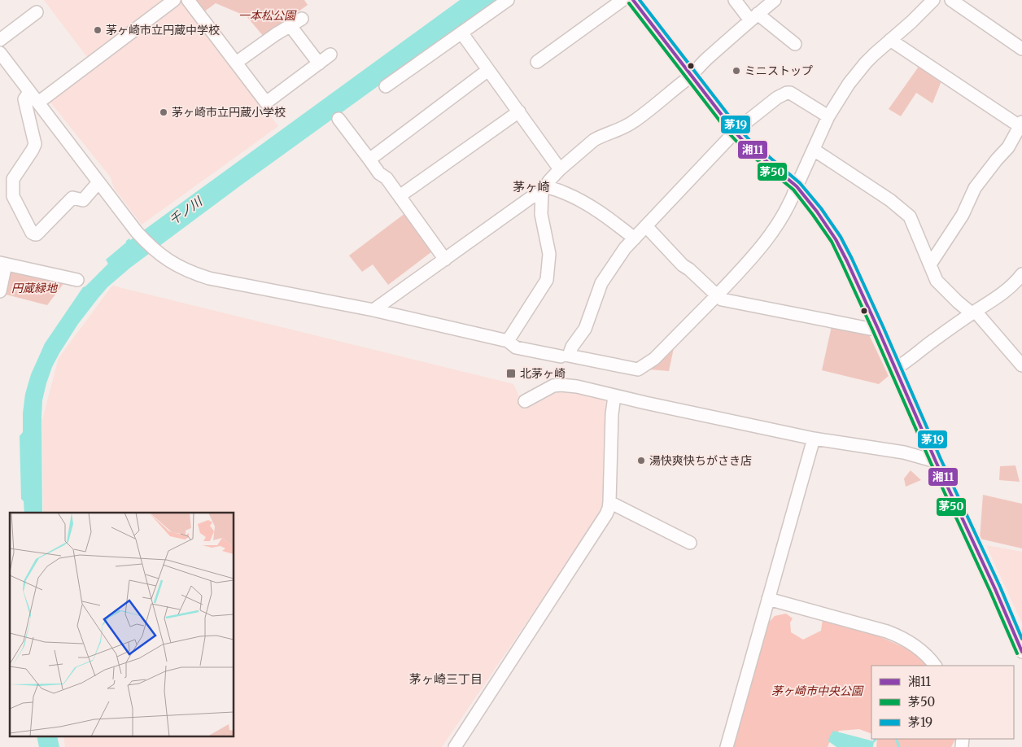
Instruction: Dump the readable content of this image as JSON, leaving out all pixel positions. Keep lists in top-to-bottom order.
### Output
{
  "districts": ["茅ヶ崎", "茅ヶ崎三丁目"],
  "water": ["千ノ川"],
  "parks": ["一本松公園", "円蔵緑地", "茅ヶ崎市中央公園"],
  "places": {
    "other": [
      "茅ヶ崎市立円蔵中学校",
      "ミニストップ",
      "茅ヶ崎市立円蔵小学校",
      "湯快爽快ちがさき店"
    ],
    "transit": ["北茅ヶ崎"]
  },
  "lines": ["transit line 湘11", "transit line 茅19", "transit line 茅50"],
  "legend": ["湘11", "茅50", "茅19"]
}
